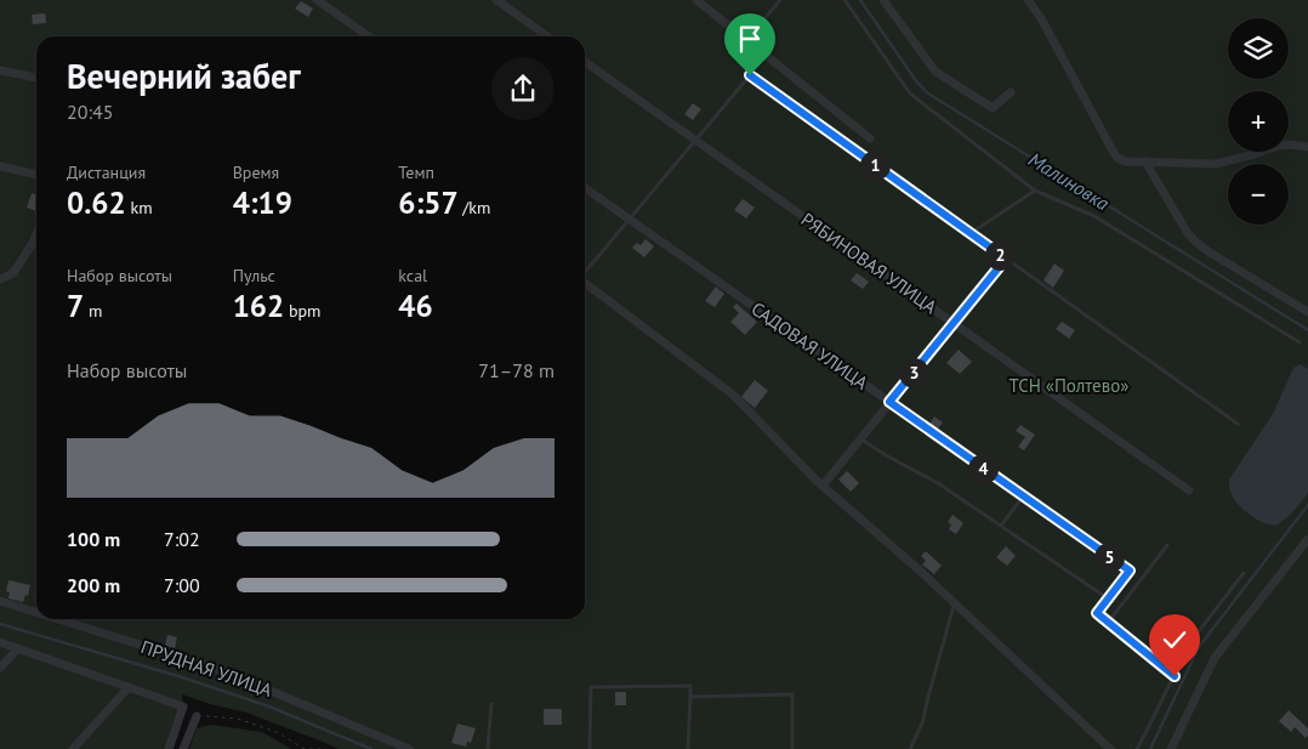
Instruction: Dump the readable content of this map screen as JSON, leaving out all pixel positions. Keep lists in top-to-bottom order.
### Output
{
  "streets": {
    "street": ["РЯБИНОВАЯ УЛИЦА", "САДОВАЯ УЛИЦА", "ПРУДНАЯ УЛИЦА"]
  },
  "water": ["Малиновка"],
  "parks": ["ТСН «Полтево»"],
  "page": {
    "map_buttons": ["+", "−"],
    "heading": ["Вечерний забег", "20:45"],
    "stats": [
      ["Дистанция", "0.62 km"],
      ["Время", "4:19"],
      ["Темп", "6:57 /km"],
      ["Набор высоты", "7 m"],
      ["Пульс", "162 bpm"],
      ["kcal", "46"]
    ],
    "pins": [
      "1",
      "2",
      "3",
      "4",
      "5"
    ],
    "chart": ["Набор высоты", "71–78 m"],
    "list": [
      {
        "name": "100 m",
        "note": "7:02"
      },
      {
        "name": "200 m",
        "note": "7:00"
      }
    ]
  }
}
